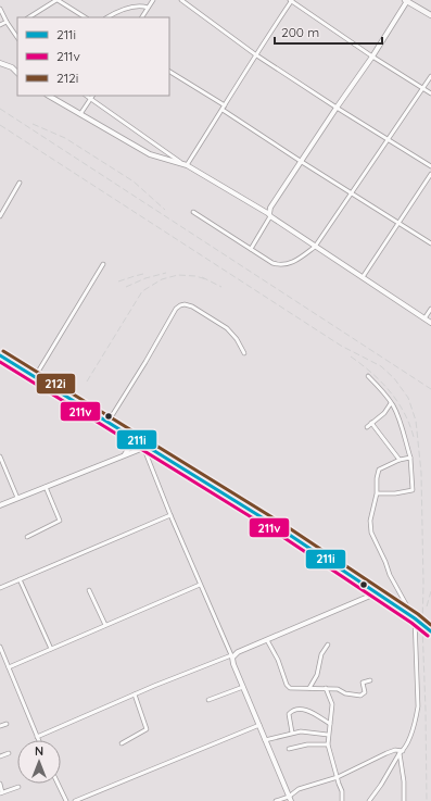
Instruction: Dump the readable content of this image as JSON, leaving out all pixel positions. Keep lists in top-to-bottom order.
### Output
{
  "lines": ["transit line 212i", "transit line 211i", "transit line 211v"],
  "legend": ["211i", "211v", "212i"],
  "scale_bar": "200 m",
  "north": "top"
}
